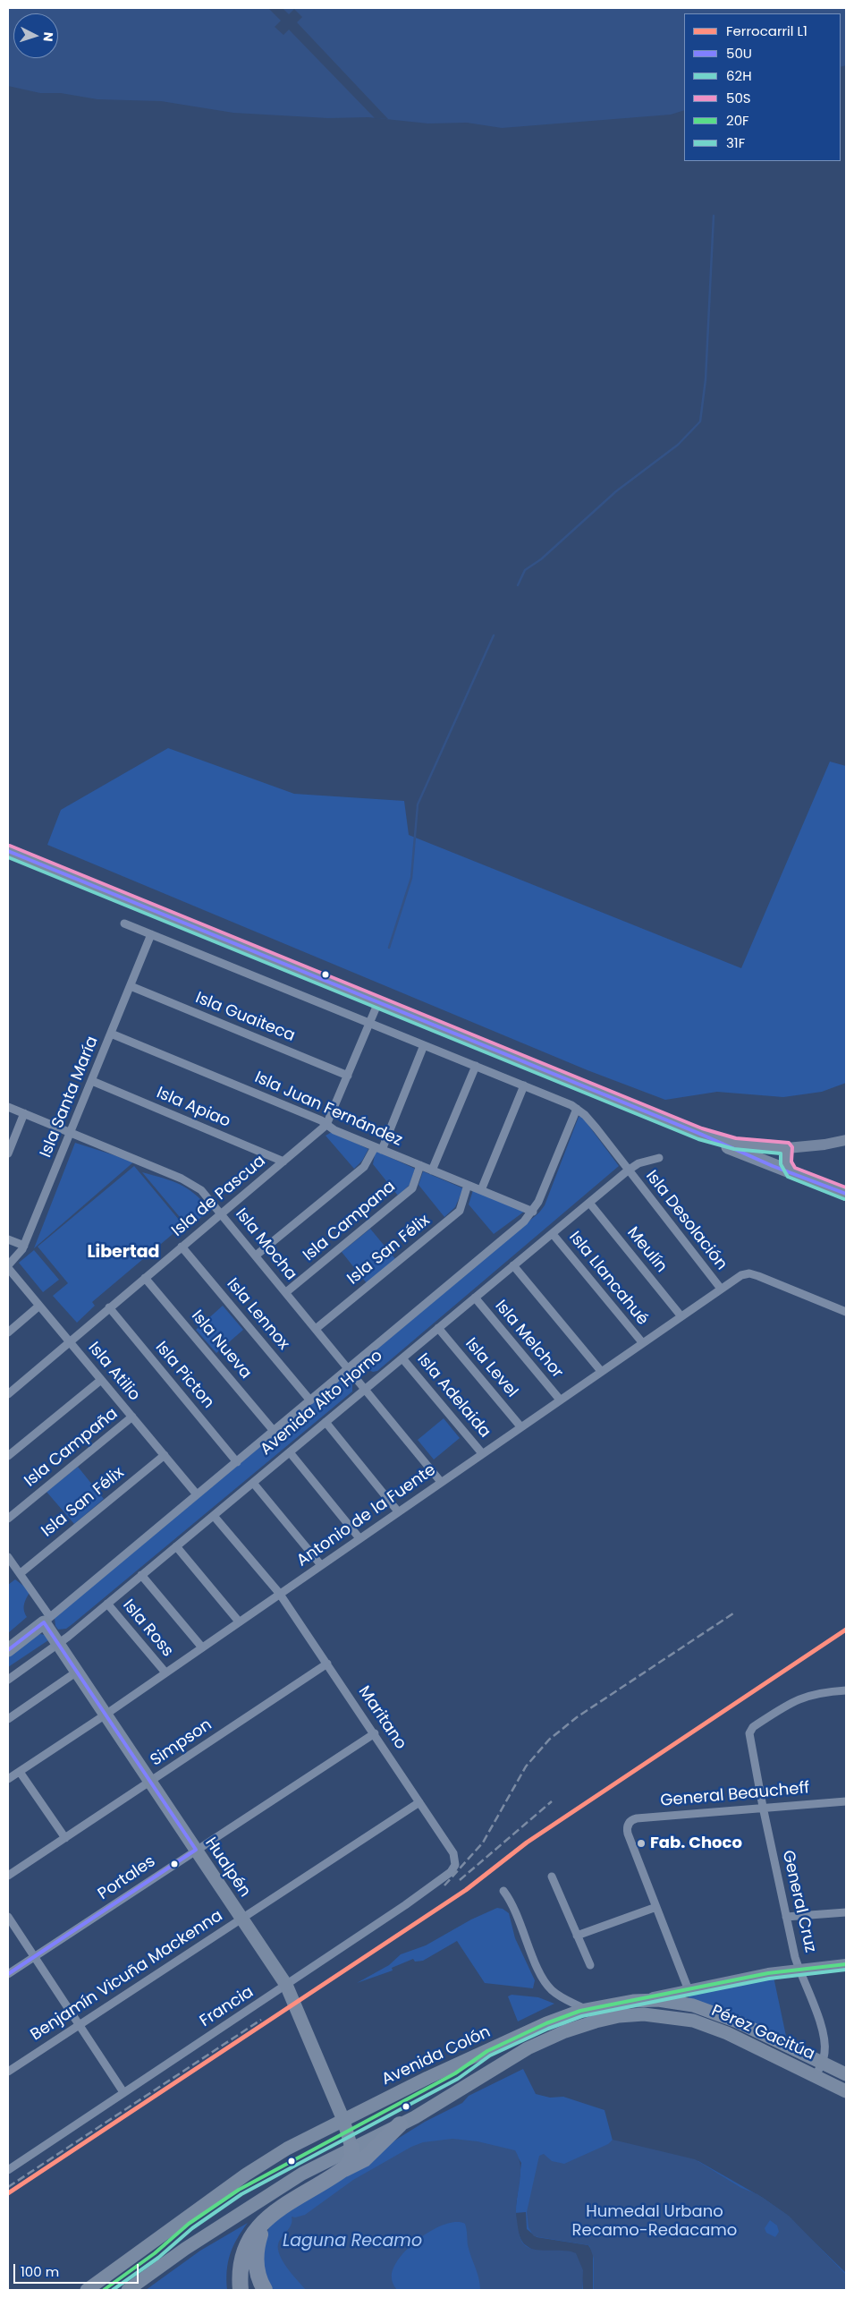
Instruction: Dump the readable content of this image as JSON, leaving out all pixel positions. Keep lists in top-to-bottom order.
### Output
{
  "streets": {
    "main road": [
      "Avenida Alto Horno",
      "Hualpén",
      "Pérez Gacitúa",
      "Avenida Colón"
    ],
    "street": [
      "Isla Guaiteca",
      "Isla Santa María",
      "Isla Apiao",
      "Isla Juan Fernández",
      "Isla de Pascua",
      "Isla Desolación",
      "Isla Campana",
      "Isla Mocha",
      "Isla San Félix",
      "Meulín",
      "Isla Llancahué",
      "Isla Lennox",
      "Isla Melchor",
      "Isla Nueva",
      "Isla Level",
      "Isla Atilio",
      "Isla Picton",
      "Isla Adelaida",
      "Isla Campaña",
      "Antonio de la Fuente",
      "Isla Ross",
      "Maritano",
      "Simpson",
      "General Beaucheff",
      "Portales",
      "General Cruz",
      "Benjamín Vicuña Mackenna",
      "Francia"
    ]
  },
  "crossings": [
    ["Isla Guaiteca", "Isla Santa María"],
    ["Isla Guaiteca", "Isla de Pascua"],
    ["Isla Santa María", "Isla Apiao"],
    ["Isla Santa María", "Isla Juan Fernández"],
    ["Isla Santa María", "Isla Desolación"],
    ["Isla Santa María", "Isla Mocha"],
    ["Isla Santa María", "Isla Atilio"],
    ["Isla Apiao", "Isla de Pascua"],
    ["Isla Juan Fernández", "Isla de Pascua"],
    ["Isla Juan Fernández", "Isla Campana"],
    ["Isla Juan Fernández", "Isla San Félix"],
    ["Isla Juan Fernández", "Avenida Alto Horno"],
    ["Isla de Pascua", "Isla Desolación"],
    ["Isla de Pascua", "Isla Mocha"],
    ["Isla de Pascua", "Isla Lennox"],
    ["Isla de Pascua", "Isla Nueva"],
    ["Isla de Pascua", "Isla Atilio"],
    ["Isla de Pascua", "Isla Picton"],
    ["Isla Desolación", "Avenida Alto Horno"],
    ["Isla Desolación", "Antonio de la Fuente"],
    ["Isla Campana", "Isla Mocha"],
    ["Isla Mocha", "Isla San Félix"],
    ["Isla Mocha", "Avenida Alto Horno"],
    ["Isla Mocha", "Antonio de la Fuente"],
    ["Isla San Félix", "Isla Atilio"],
    ["Meulín", "Avenida Alto Horno"],
    ["Meulín", "Antonio de la Fuente"],
    ["Isla Llancahué", "Avenida Alto Horno"],
    ["Isla Llancahué", "Antonio de la Fuente"],
    ["Isla Lennox", "Avenida Alto Horno"],
    ["Isla Melchor", "Avenida Alto Horno"],
    ["Isla Melchor", "Antonio de la Fuente"],
    ["Isla Nueva", "Avenida Alto Horno"],
    ["Isla Level", "Avenida Alto Horno"],
    ["Isla Level", "Antonio de la Fuente"],
    ["Isla Atilio", "Avenida Alto Horno"],
    ["Isla Atilio", "Isla Campaña"],
    ["Isla Picton", "Avenida Alto Horno"],
    ["Isla Adelaida", "Avenida Alto Horno"],
    ["Isla Adelaida", "Antonio de la Fuente"],
    ["Avenida Alto Horno", "Isla Ross"],
    ["Avenida Alto Horno", "Hualpén"],
    ["Antonio de la Fuente", "Isla Ross"],
    ["Antonio de la Fuente", "Maritano"],
    ["Antonio de la Fuente", "Hualpén"],
    ["Maritano", "Simpson"],
    ["Maritano", "Portales"],
    ["Maritano", "Benjamín Vicuña Mackenna"],
    ["Maritano", "Francia"],
    ["Simpson", "Hualpén"],
    ["General Beaucheff", "General Cruz"],
    ["Hualpén", "Portales"],
    ["Hualpén", "Benjamín Vicuña Mackenna"],
    ["Hualpén", "Francia"],
    ["Hualpén", "Avenida Colón"],
    ["General Cruz", "Pérez Gacitúa"],
    ["General Cruz", "Avenida Colón"],
    ["Pérez Gacitúa", "Avenida Colón"]
  ],
  "districts": ["Libertad"],
  "water": ["Laguna Recamo"],
  "parks": ["Humedal Urbano Recamo-Redacamo"],
  "places": ["Fab. Choco"],
  "lines": [
    "transit line 50S",
    "transit line 50U",
    "transit line 62H",
    "rail line L1",
    "transit line 20F",
    "transit line 31F"
  ],
  "legend": [
    "Ferrocarril L1",
    "50U",
    "62H",
    "50S",
    "20F",
    "31F"
  ],
  "scale_bar": "100 m",
  "north": "right"
}
